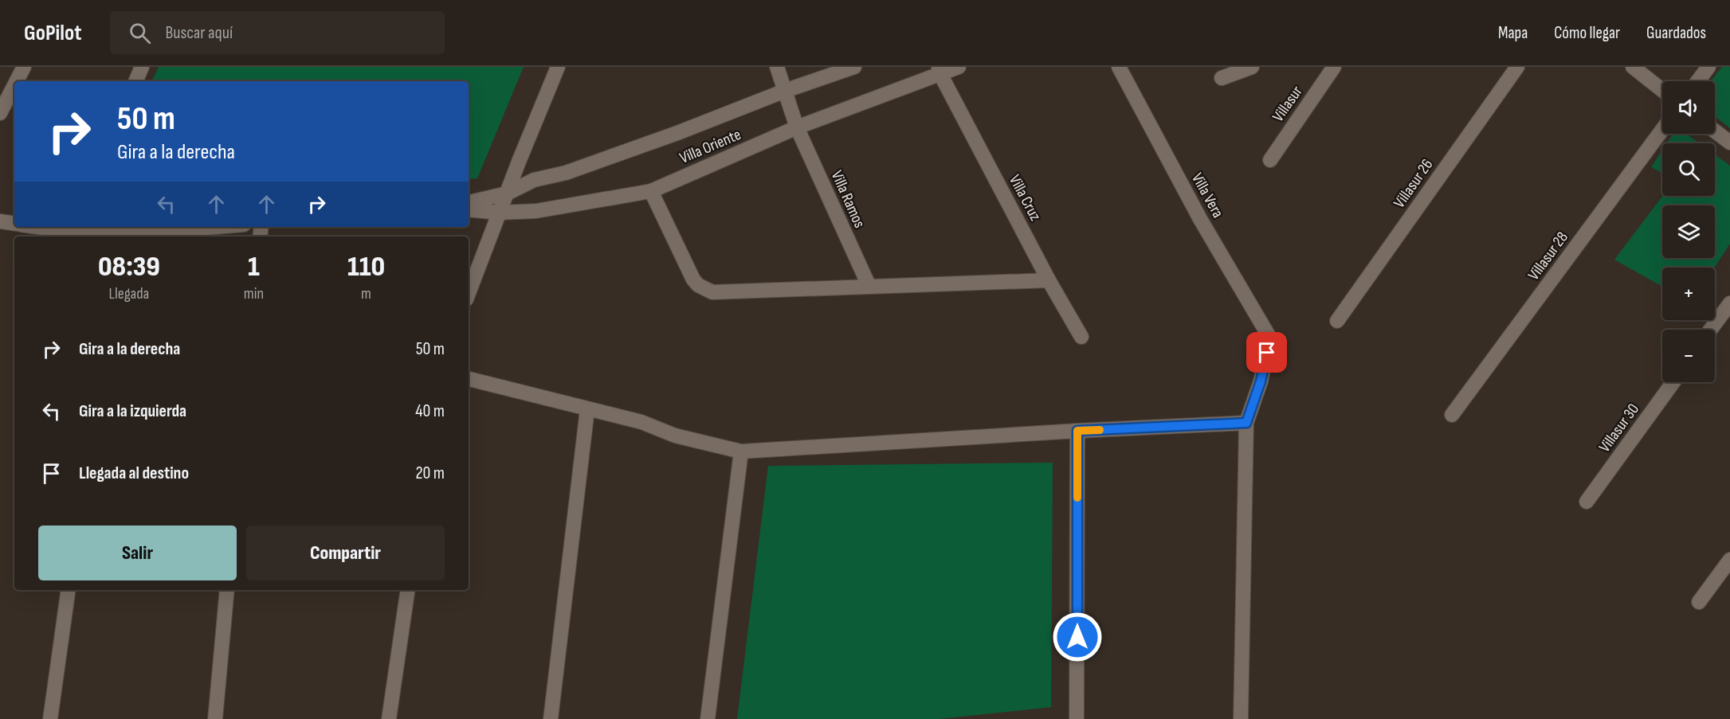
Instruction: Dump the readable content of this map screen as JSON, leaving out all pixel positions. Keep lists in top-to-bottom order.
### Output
{
  "streets": {
    "street": [
      "Villasur",
      "Villa Oriente",
      "Villasur 26",
      "Villa Vera",
      "Villa Cruz",
      "Villa Ramos",
      "Villasur 28",
      "Villasur 30"
    ]
  },
  "crossings": [
    ["Villa Oriente", "Villa Cruz"],
    ["Villa Oriente", "Villa Ramos"]
  ],
  "page": {
    "header": "GoPilot",
    "search": "Buscar aquí",
    "nav": ["Mapa", "Cómo llegar", "Guardados"],
    "map_buttons": ["+", "−"],
    "turn": ["50 m", "Gira a la derecha"],
    "eta": [
      "08:39",
      "Llegada",
      "1",
      "min",
      "110",
      "m"
    ],
    "list": [
      {
        "name": "Gira a la derecha",
        "value": "50 m"
      },
      {
        "name": "Gira a la izquierda",
        "value": "40 m"
      },
      {
        "name": "Llegada al destino",
        "value": "20 m"
      }
    ],
    "buttons": ["Salir", "Compartir"]
  }
}
